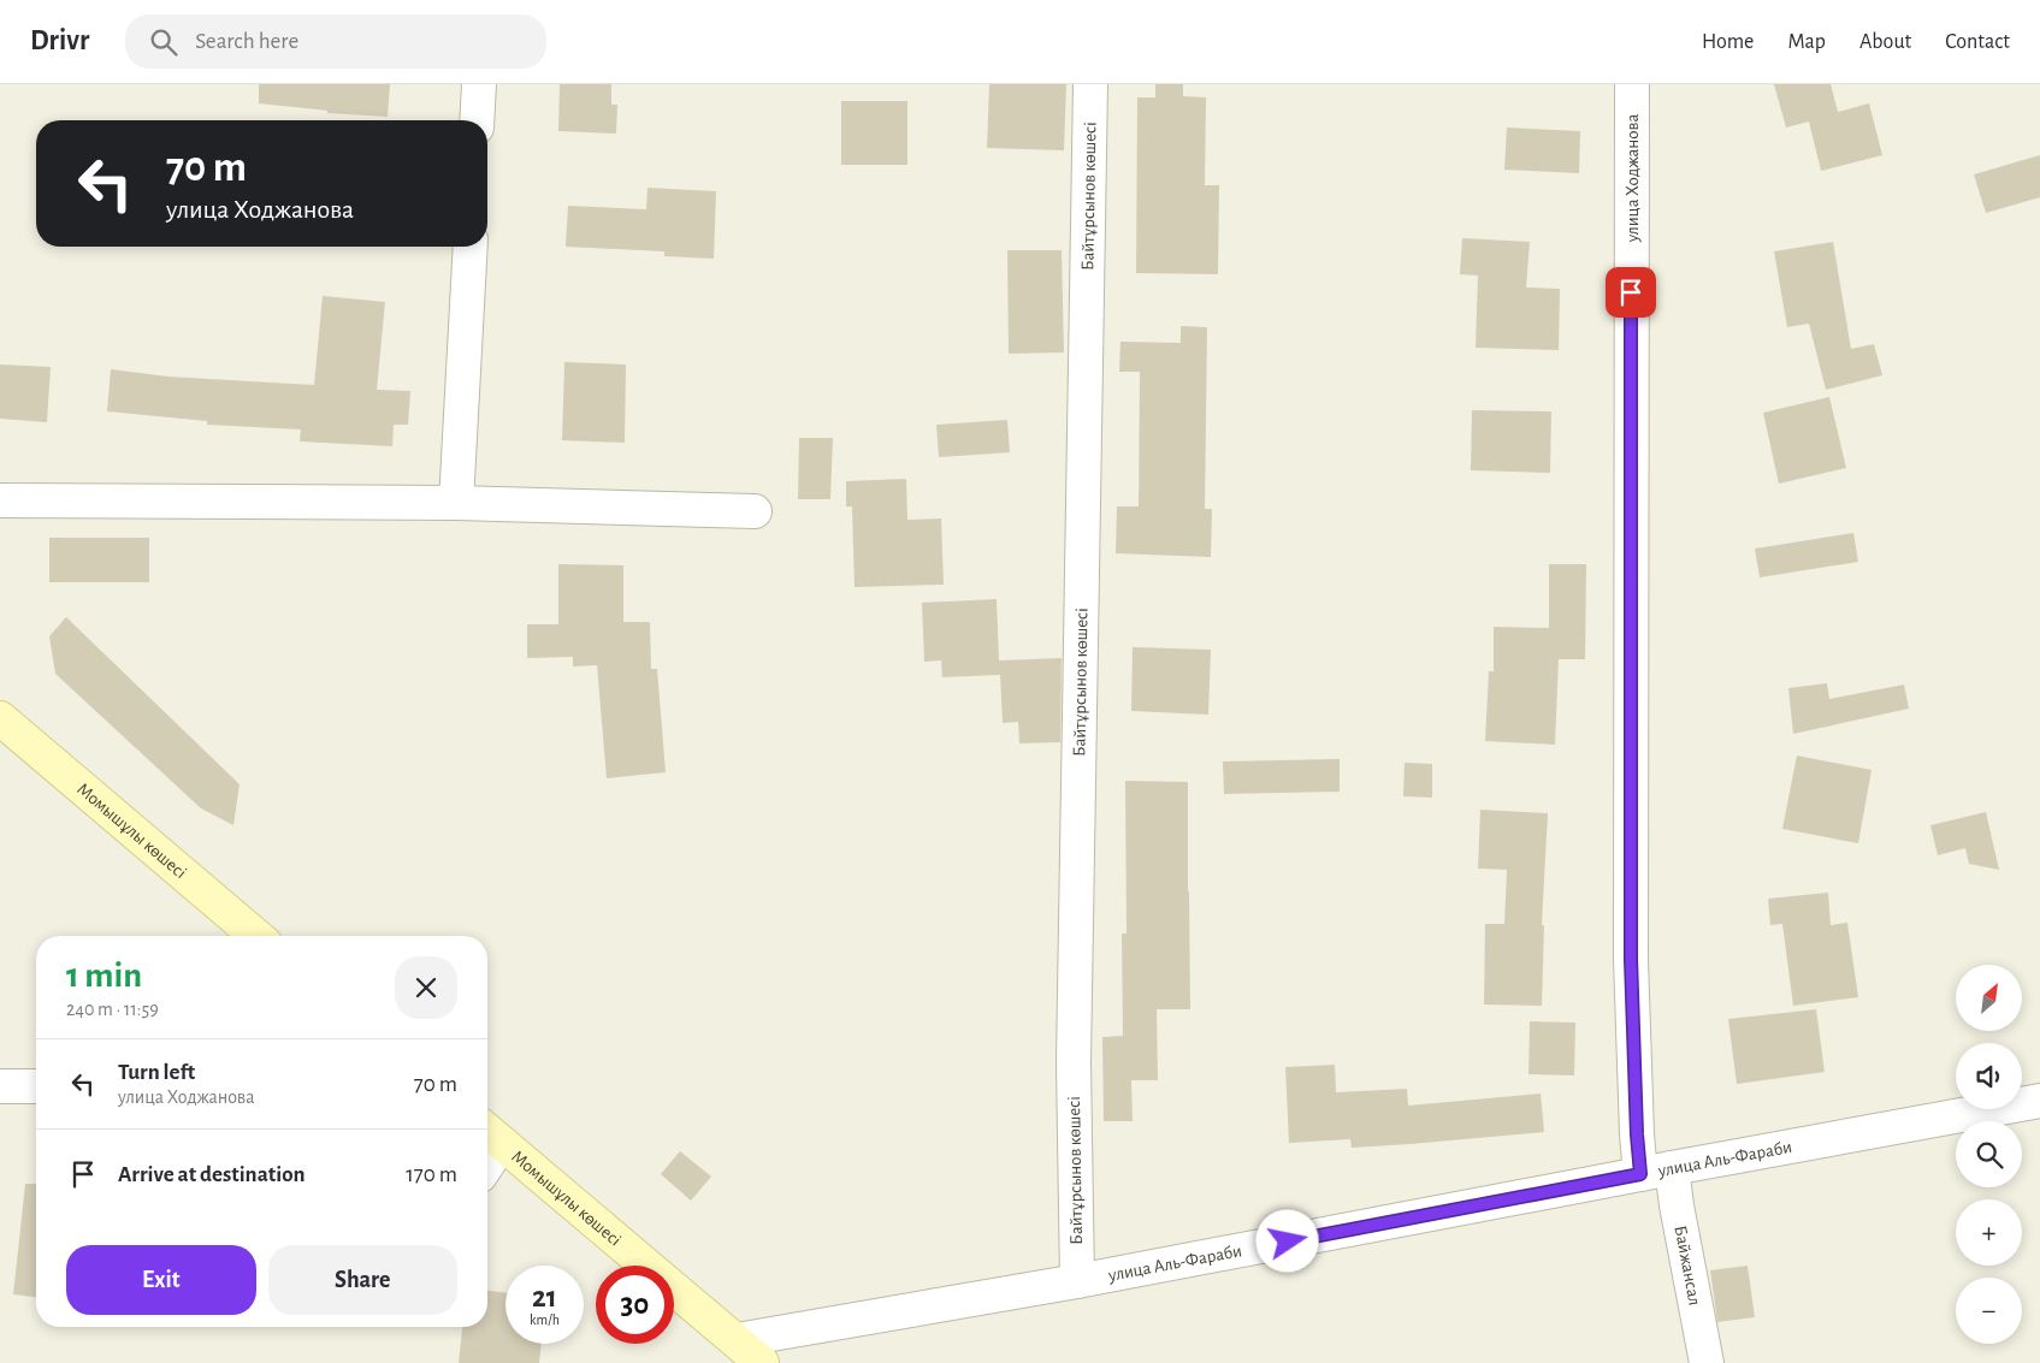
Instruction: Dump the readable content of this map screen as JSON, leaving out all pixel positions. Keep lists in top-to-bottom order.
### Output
{
  "streets": {
    "main road": ["Момышұлы көшесі"],
    "street": [
      "улица Ходжанова",
      "Байтұрсынов көшесі",
      "улица Аль-Фараби",
      "Байжансал"
    ]
  },
  "crossings": [
    ["улица Ходжанова", "улица Аль-Фараби"],
    ["улица Ходжанова", "Байжансал"],
    ["Байтұрсынов көшесі", "улица Аль-Фараби"],
    ["Момышұлы көшесі", "улица Аль-Фараби"],
    ["улица Аль-Фараби", "Байжансал"]
  ],
  "north": "top right",
  "page": {
    "header": "Drivr",
    "search": "Search here",
    "nav": [
      "Home",
      "Map",
      "About",
      "Contact"
    ],
    "turn": ["70 m", "улица Ходжанова"],
    "heading": ["1 min", "240 m · 11:59"],
    "map_buttons": ["+", "−"],
    "list": [
      {
        "name": "Turn left",
        "note": "улица Ходжанова",
        "value": "70 m"
      },
      {
        "name": "Arrive at destination",
        "value": "170 m"
      }
    ],
    "buttons": ["Exit", "Share"],
    "speed": "21 km/h",
    "limit": "30"
  }
}
